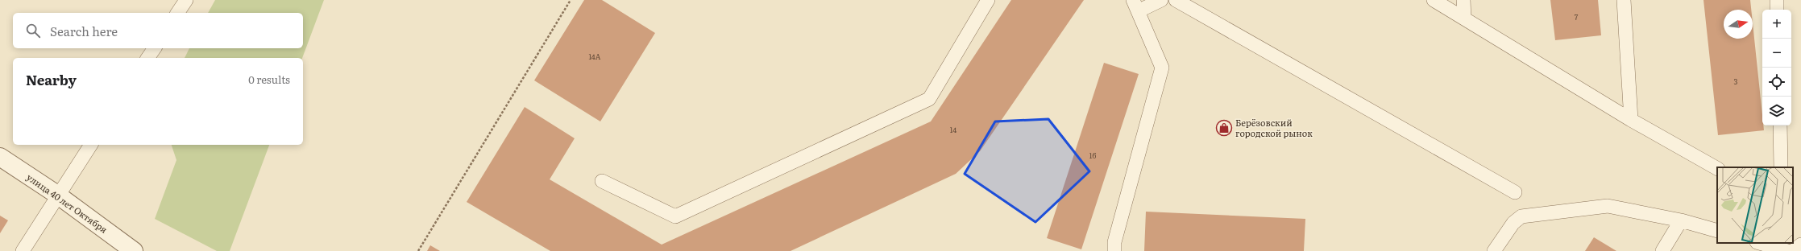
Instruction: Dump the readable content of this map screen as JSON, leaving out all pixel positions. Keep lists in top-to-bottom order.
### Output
{
  "streets": {
    "street": ["улица 40 лет Октября"]
  },
  "places": {
    "shop": ["Берёзовский городской рынок"]
  },
  "house_numbers": [
    "7",
    "14А",
    "3",
    "14",
    "16"
  ],
  "north": "right",
  "page": {
    "map_buttons": ["+", "−"],
    "search": "Search here",
    "heading": ["Nearby", "0 results"]
  }
}
